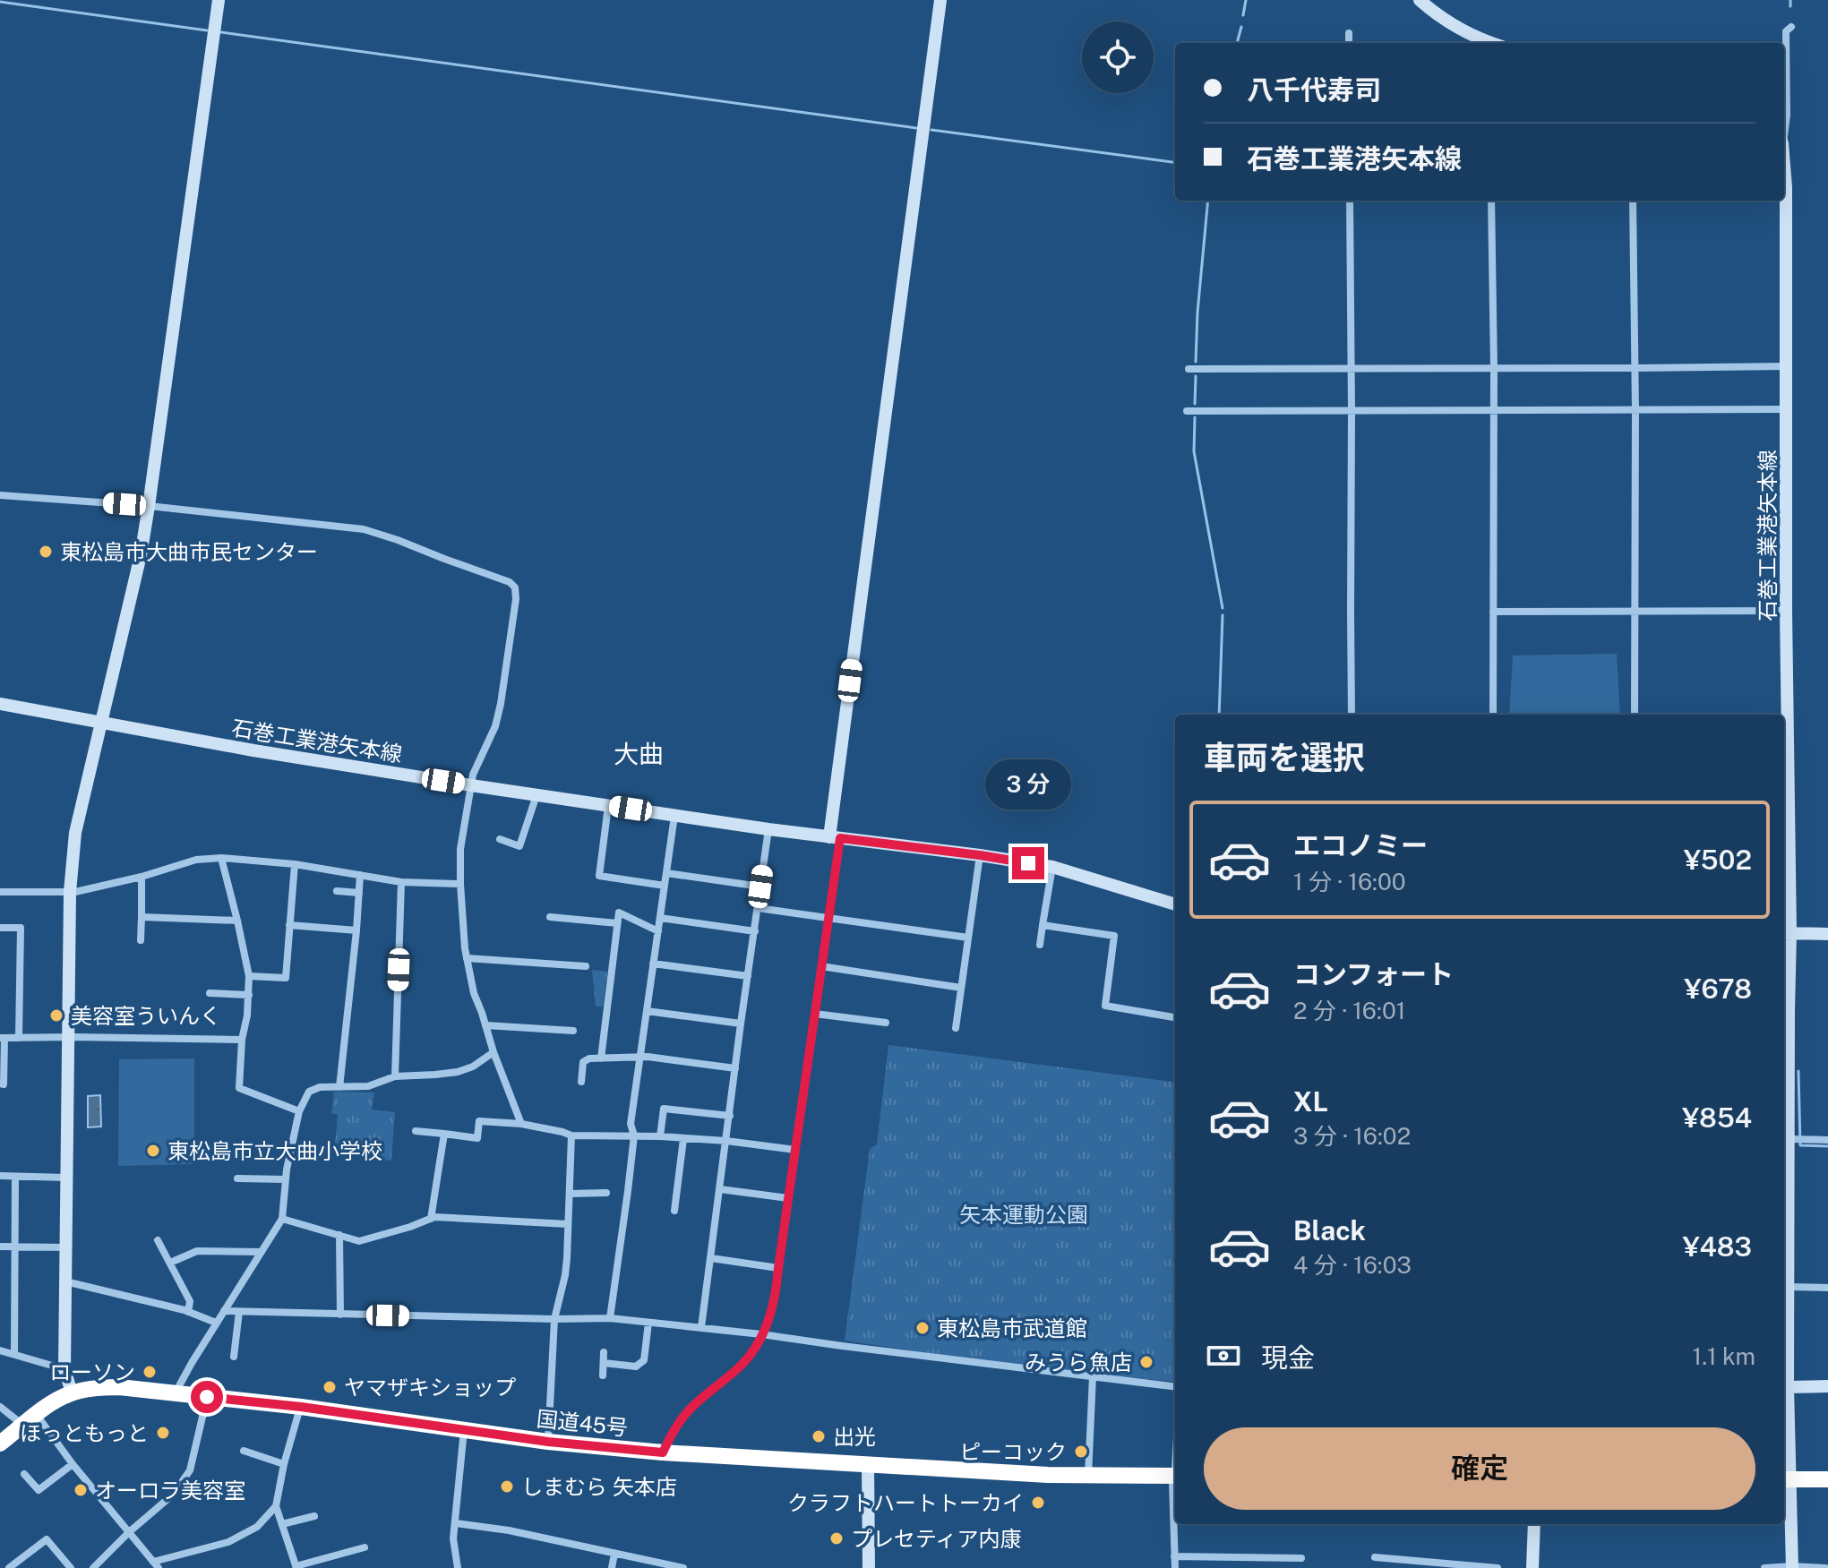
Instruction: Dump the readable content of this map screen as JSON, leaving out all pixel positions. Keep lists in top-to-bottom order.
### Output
{
  "streets": {
    "highway": ["国道45号"],
    "street": ["石巻工業港矢本線"]
  },
  "districts": ["大曲"],
  "parks": ["矢本運動公園"],
  "places": [
    "東松島市大曲市民センター",
    "美容室ういんく",
    "東松島市立大曲小学校",
    "東松島市武道館",
    "みうら魚店",
    "ローソン",
    "ヤマザキショップ",
    "ほっともっと",
    "出光",
    "ピーコック",
    "しまむら 矢本店",
    "オーロラ美容室",
    "クラフトハートトーカイ",
    "プレセティア内康"
  ],
  "page": {
    "banner": ["八千代寿司", "石巻工業港矢本線"],
    "heading": "車両を選択",
    "bubble": "3 分",
    "list": [
      {
        "name": "エコノミー",
        "note": "1 分 · 16:00",
        "value": "¥502"
      },
      {
        "name": "コンフォート",
        "note": "2 分 · 16:01",
        "value": "¥678"
      },
      {
        "name": "XL",
        "note": "3 分 · 16:02",
        "value": "¥854"
      },
      {
        "name": "Black",
        "note": "4 分 · 16:03",
        "value": "¥483"
      }
    ],
    "pay": ["現金", "1.1 km"],
    "buttons": "確定"
  }
}
